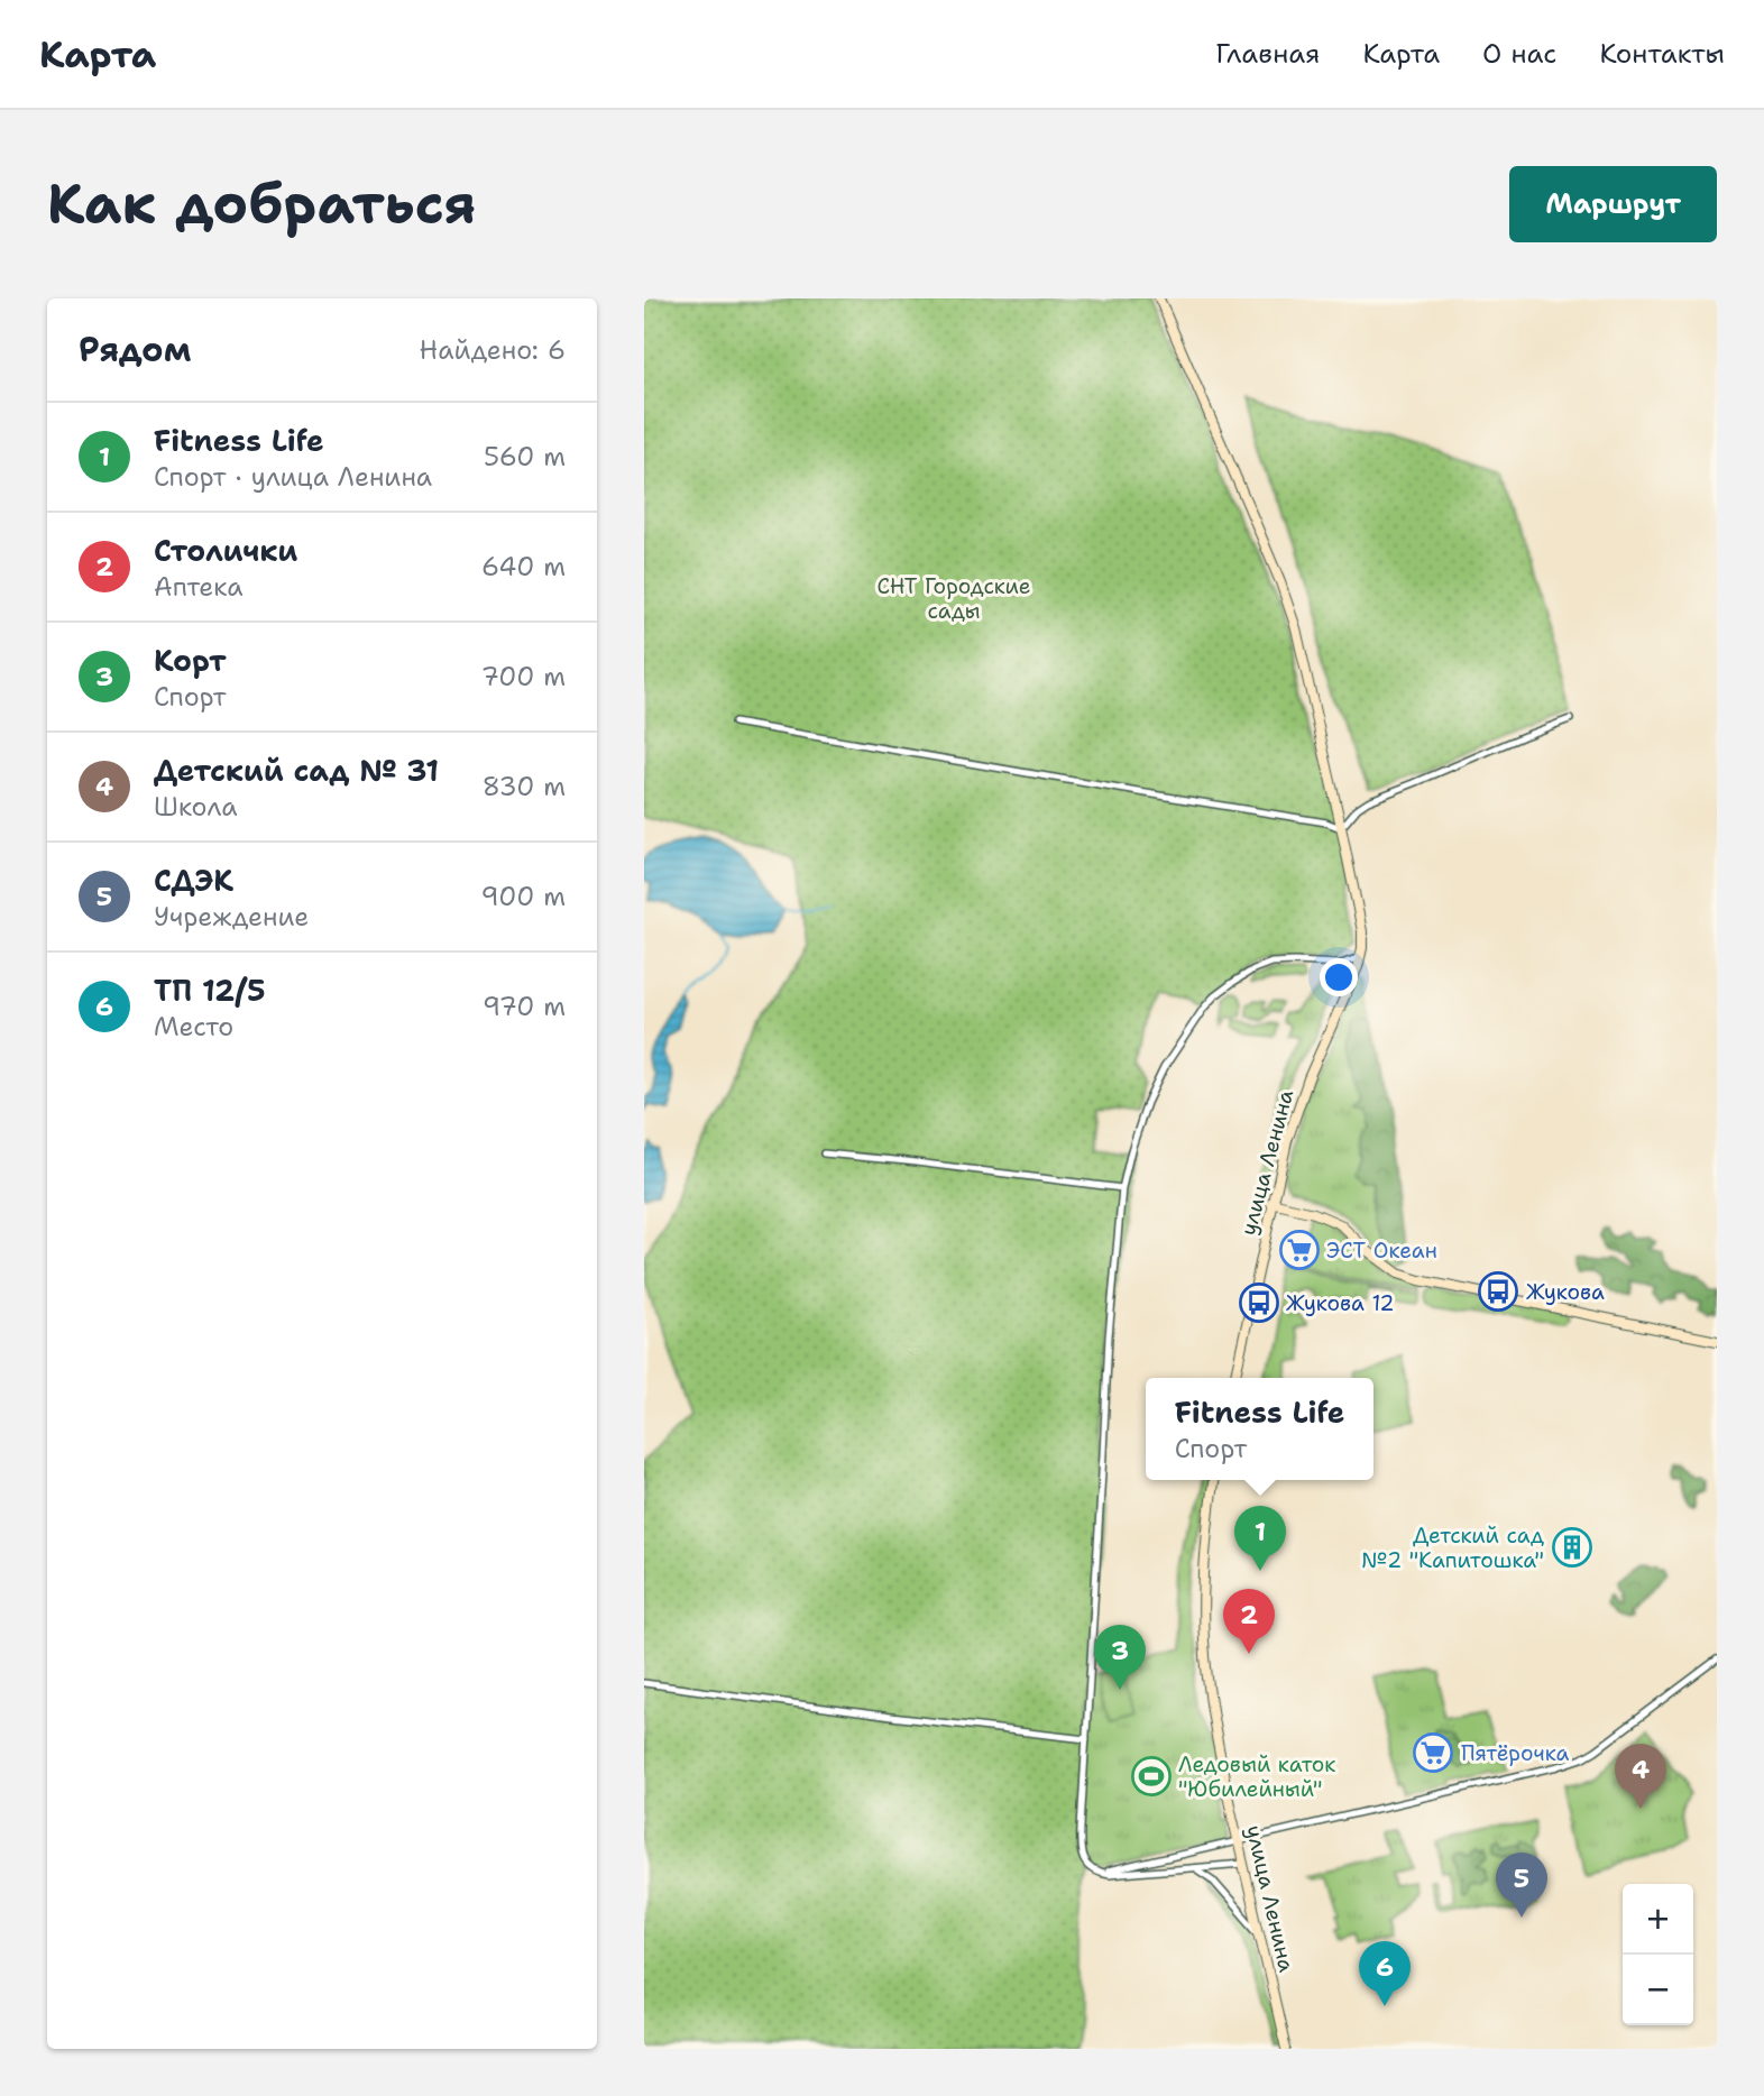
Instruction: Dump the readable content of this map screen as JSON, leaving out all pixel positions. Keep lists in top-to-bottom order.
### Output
{
  "streets": {
    "main road": ["улица Ленина"]
  },
  "parks": ["СНТ Городские сады"],
  "places": {
    "supermarket": ["ЭСТ Океан", "Пятёрочка"],
    "bus stop": ["Жукова", "Жукова 12"],
    "building": ["Детский сад №2 \"Капитошка\""],
    "sports": ["Ледовый каток \"Юбилейный\""]
  },
  "page": {
    "header": "Карта",
    "nav": [
      "Главная",
      "Карта",
      "О нас",
      "Контакты"
    ],
    "buttons": "Маршрут",
    "title": "Как добраться",
    "heading": ["Рядом", "Найдено: 6"],
    "list": [
      {
        "mark": "1",
        "name": "Fitness Life",
        "note": "Спорт · улица Ленина",
        "value": "560 m"
      },
      {
        "mark": "2",
        "name": "Столички",
        "note": "Аптека",
        "value": "640 m"
      },
      {
        "mark": "3",
        "name": "Корт",
        "note": "Спорт",
        "value": "700 m"
      },
      {
        "mark": "4",
        "name": "Детский сад № 31",
        "note": "Школа",
        "value": "830 m"
      },
      {
        "mark": "5",
        "name": "СДЭК",
        "note": "Учреждение",
        "value": "900 m"
      },
      {
        "mark": "6",
        "name": "ТП 12/5",
        "note": "Место",
        "value": "970 m"
      }
    ],
    "popup": ["Fitness Life", "Спорт"],
    "pins": [
      "1",
      "2",
      "3",
      "4",
      "5",
      "6"
    ],
    "map_buttons": ["+", "−"]
  }
}
